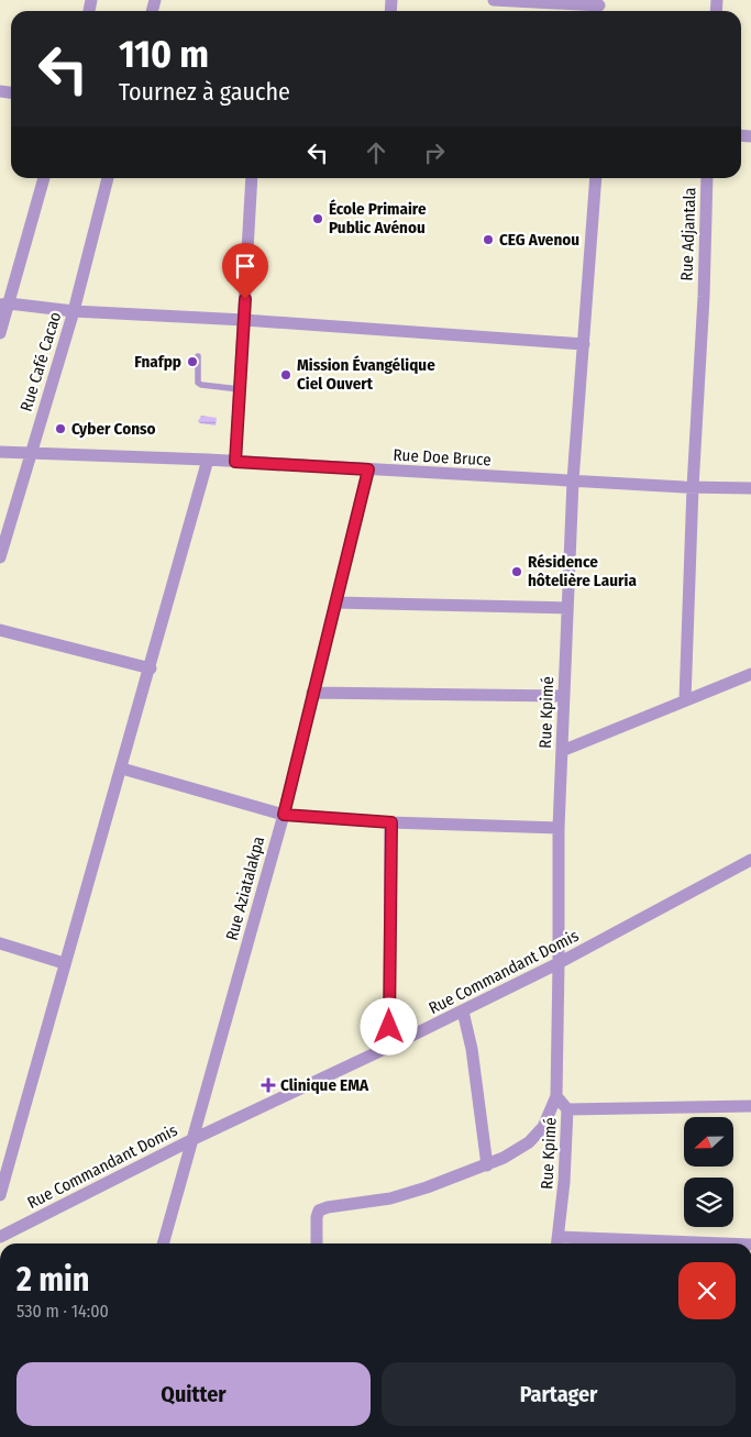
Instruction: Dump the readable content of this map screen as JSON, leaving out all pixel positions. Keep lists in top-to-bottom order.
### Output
{
  "streets": {
    "street": [
      "Rue Adjantala",
      "Rue Café Cacao",
      "Rue Doe Bruce",
      "Rue Kpimé",
      "Rue Aziatalakpa",
      "Rue Commandant Domis"
    ]
  },
  "crossings": [
    ["Rue Adjantala", "Rue Doe Bruce"],
    ["Rue Café Cacao", "Rue Doe Bruce"],
    ["Rue Doe Bruce", "Rue Kpimé"],
    ["Rue Doe Bruce", "Rue Aziatalakpa"],
    ["Rue Kpimé", "Rue Commandant Domis"],
    ["Rue Aziatalakpa", "Rue Commandant Domis"]
  ],
  "places": {
    "other": [
      "École Primaire Public Avénou",
      "CEG Avenou",
      "Fnafpp",
      "Mission Évangélique Ciel Ouvert",
      "Cyber Conso",
      "Résidence hôtelière Lauria"
    ],
    "health": ["Clinique EMA"]
  },
  "north": "left",
  "page": {
    "turn": ["110 m", "Tournez à gauche"],
    "heading": ["2 min", "530 m · 14:00"],
    "buttons": ["Quitter", "Partager"]
  }
}
